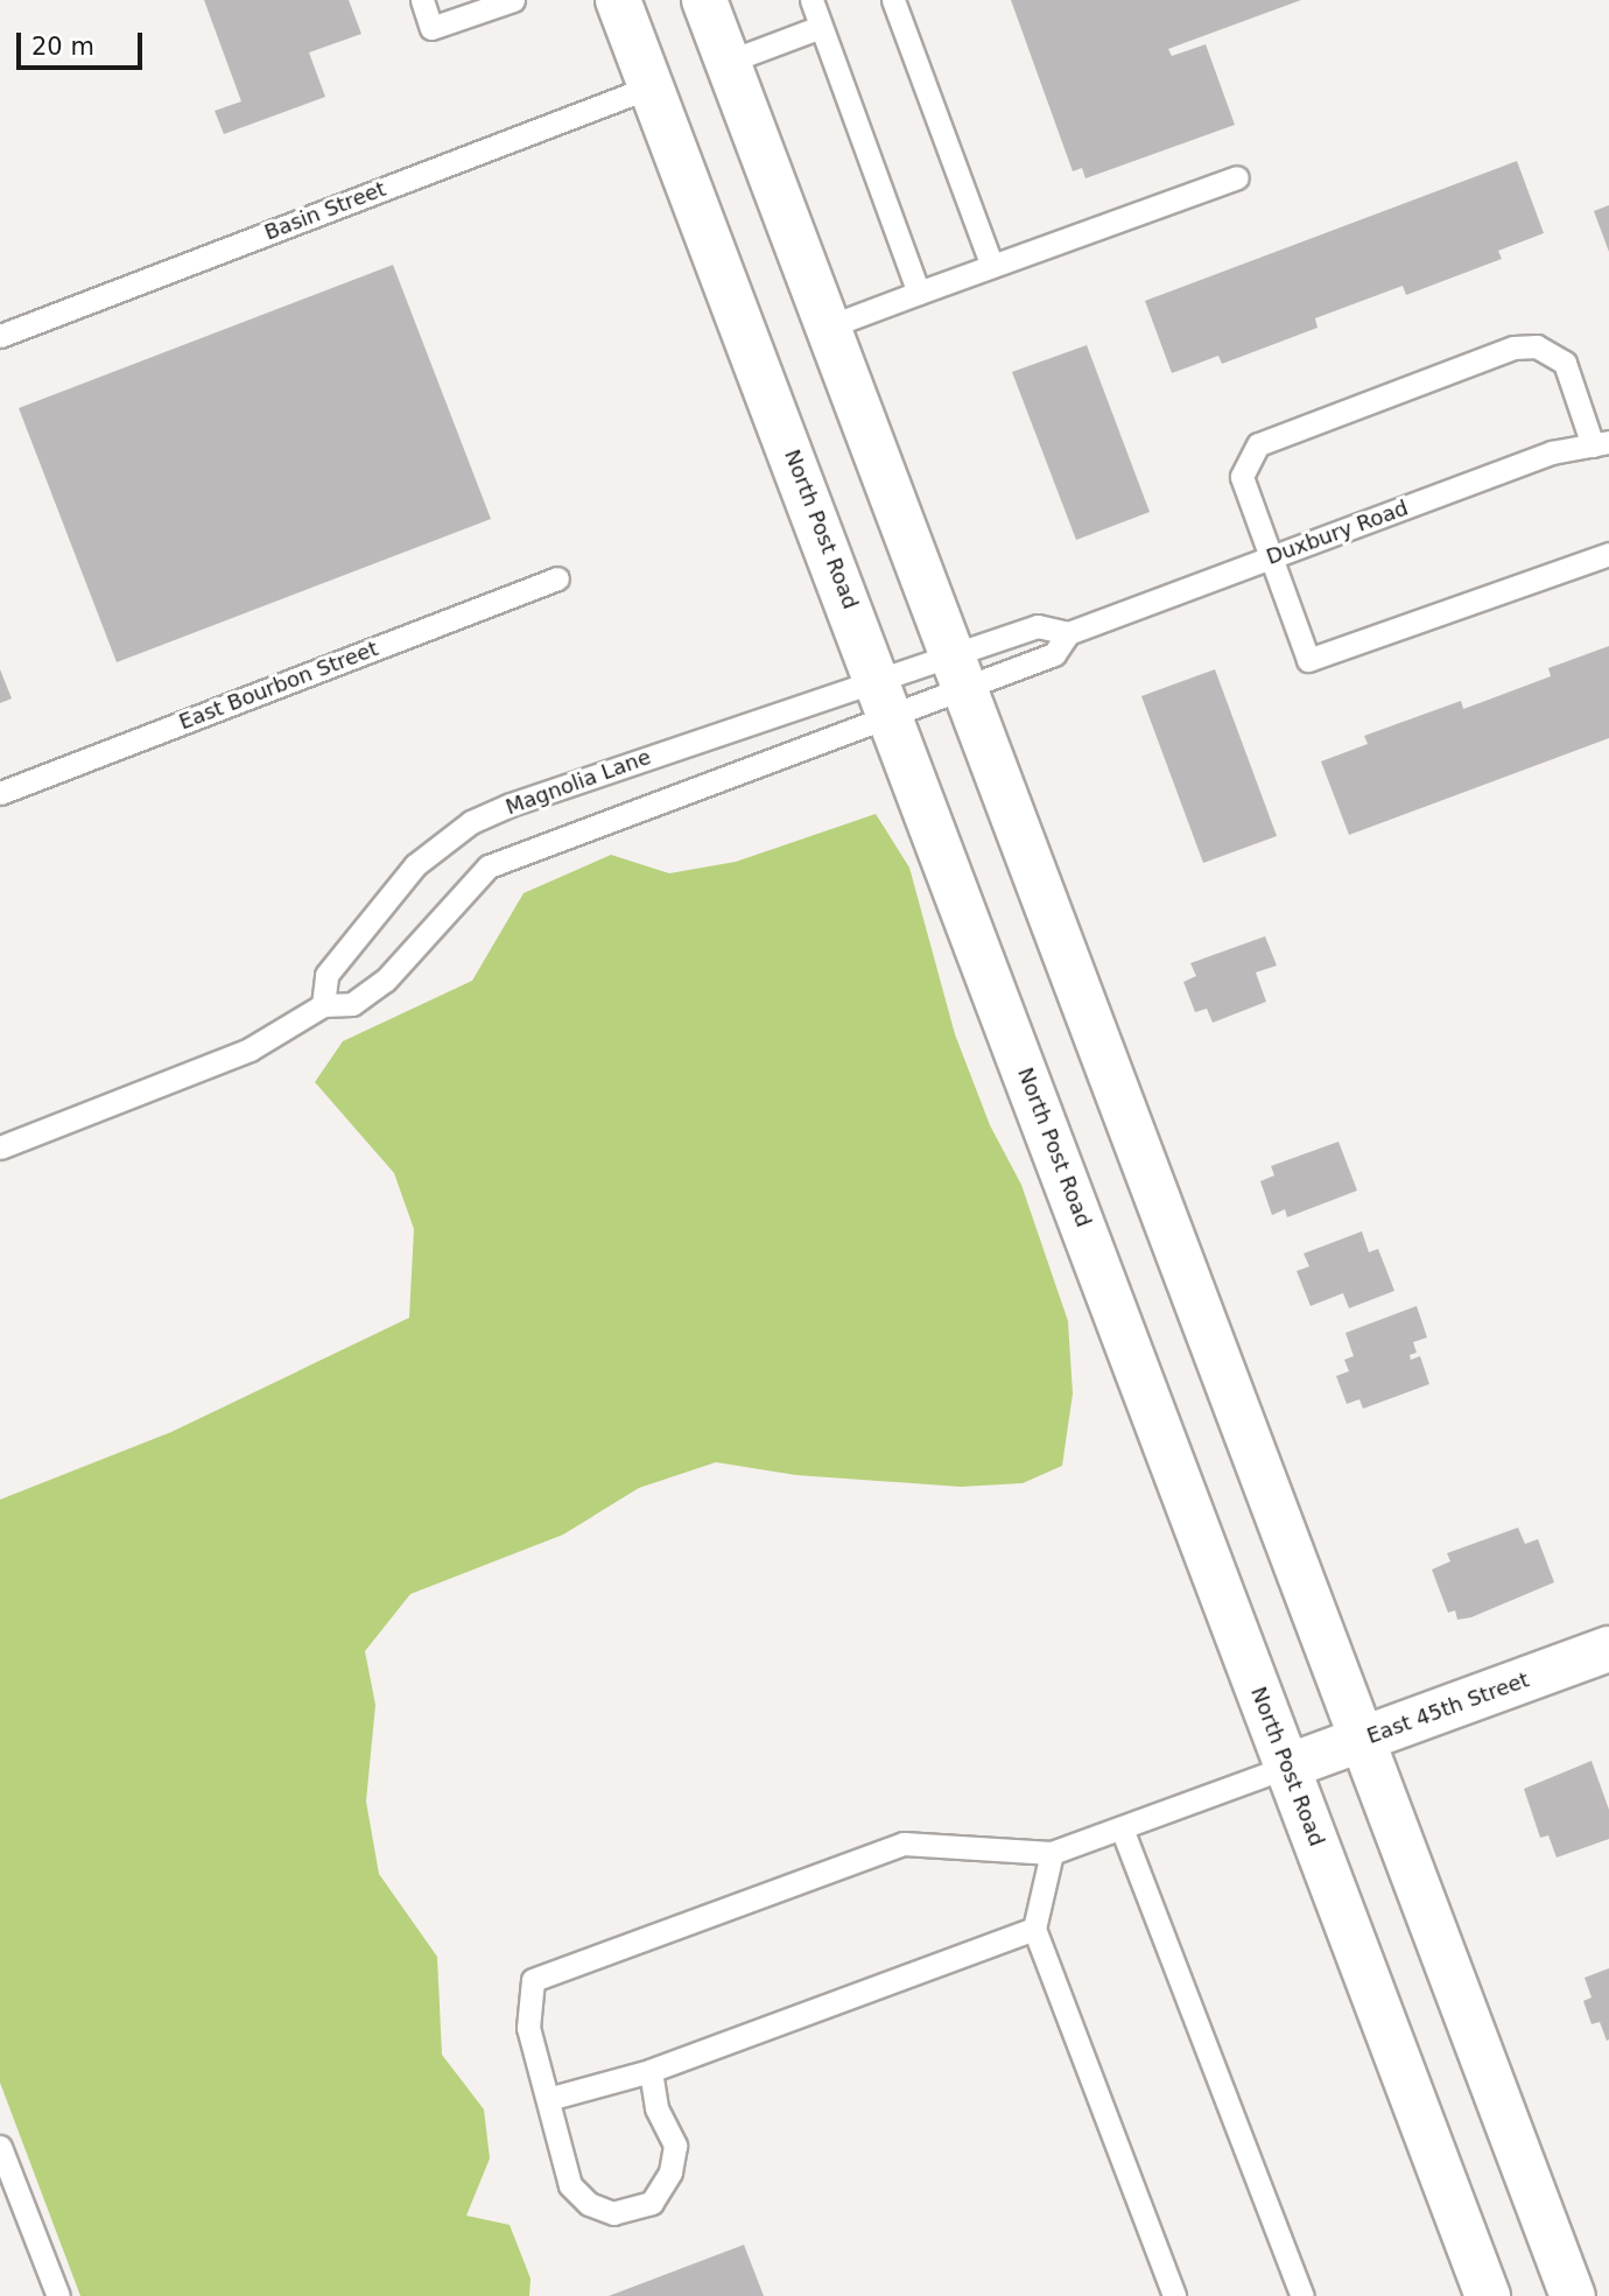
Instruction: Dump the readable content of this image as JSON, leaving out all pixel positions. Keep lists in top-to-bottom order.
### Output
{
  "streets": {
    "main road": ["North Post Road", "East 45th Street"],
    "lane": [
      "Basin Street",
      "Duxbury Road",
      "East Bourbon Street",
      "Magnolia Lane"
    ]
  },
  "crossings": [
    ["Basin Street", "North Post Road"],
    ["North Post Road", "Duxbury Road"],
    ["North Post Road", "Magnolia Lane"],
    ["North Post Road", "East 45th Street"],
    ["Duxbury Road", "Magnolia Lane"]
  ],
  "scale_bar": "20 m"
}
